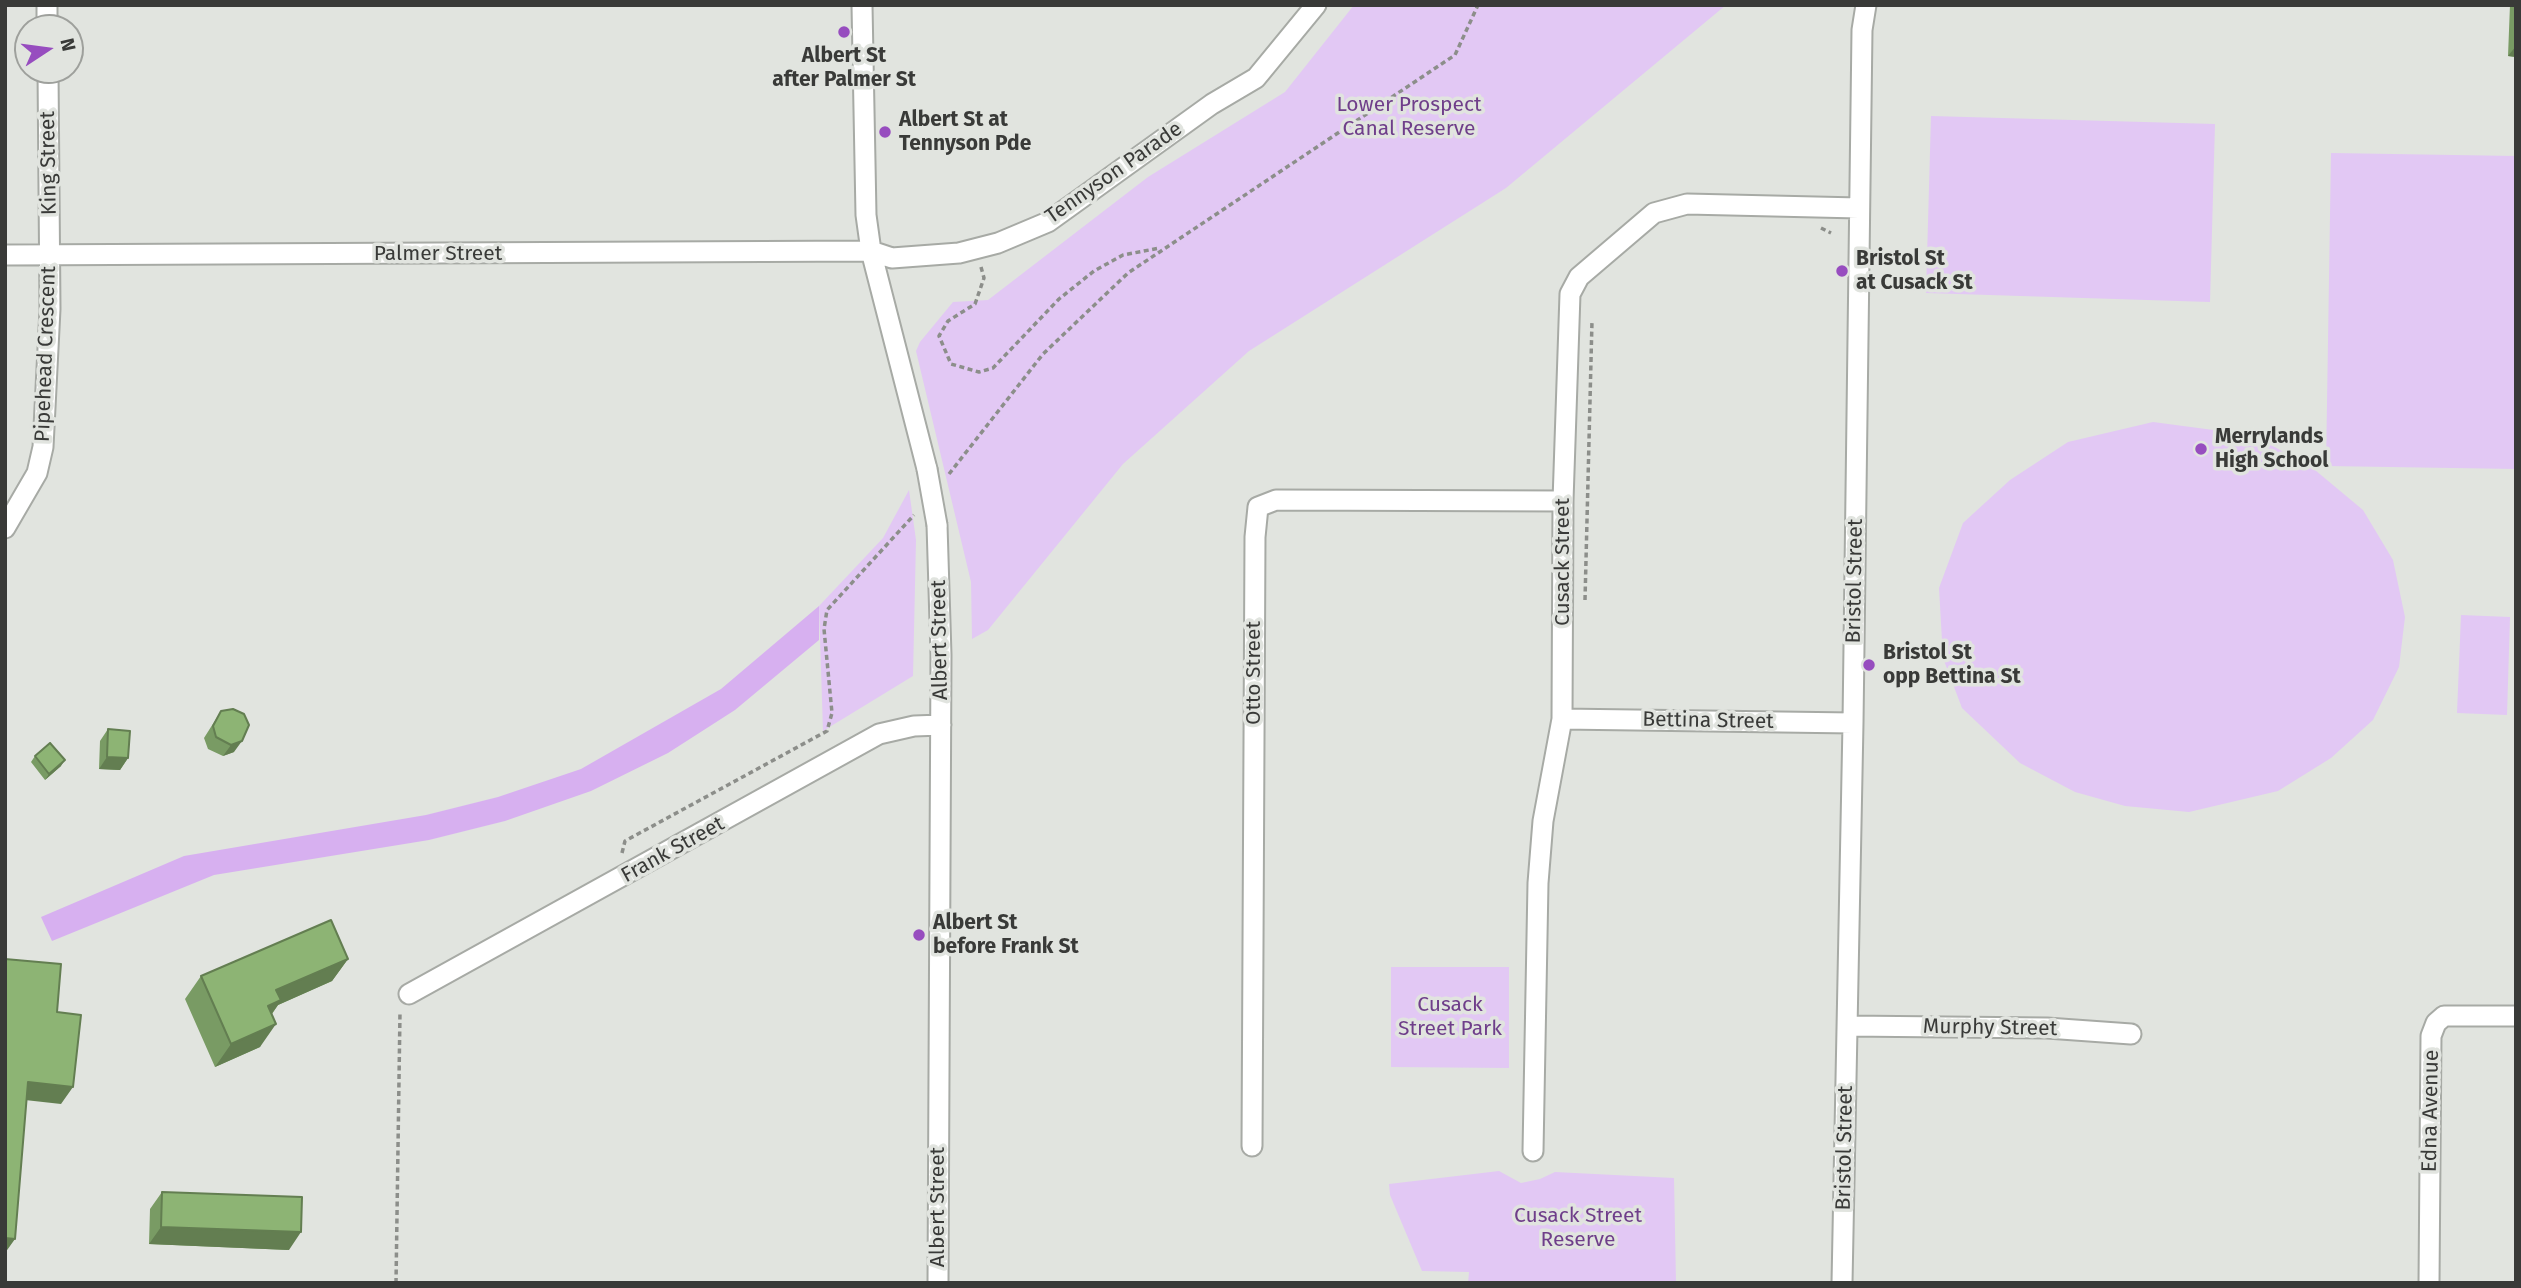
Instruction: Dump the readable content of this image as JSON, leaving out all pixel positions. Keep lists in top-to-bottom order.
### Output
{
  "streets": {
    "street": [
      "King Street",
      "Tennyson Parade",
      "Palmer Street",
      "Pipehead Crescent",
      "Cusack Street",
      "Bristol Street",
      "Albert Street",
      "Otto Street",
      "Bettina Street",
      "Frank Street",
      "Murphy Street",
      "Edna Avenue"
    ]
  },
  "crossings": [
    ["King Street", "Palmer Street"],
    ["King Street", "Pipehead Crescent"],
    ["Tennyson Parade", "Palmer Street"],
    ["Tennyson Parade", "Albert Street"],
    ["Palmer Street", "Pipehead Crescent"],
    ["Palmer Street", "Albert Street"],
    ["Cusack Street", "Bristol Street"],
    ["Cusack Street", "Otto Street"],
    ["Cusack Street", "Bettina Street"],
    ["Bristol Street", "Bettina Street"],
    ["Bristol Street", "Murphy Street"],
    ["Albert Street", "Frank Street"]
  ],
  "parks": ["Lower Prospect Canal Reserve", "Cusack Street Park", "Cusack Street Reserve"],
  "places": [
    "Albert St after Palmer St",
    "Albert St at Tennyson Pde",
    "Bristol St at Cusack St",
    "Merrylands High School",
    "Bristol St opp Bettina St",
    "Albert St before Frank St"
  ],
  "north": "right"
}
